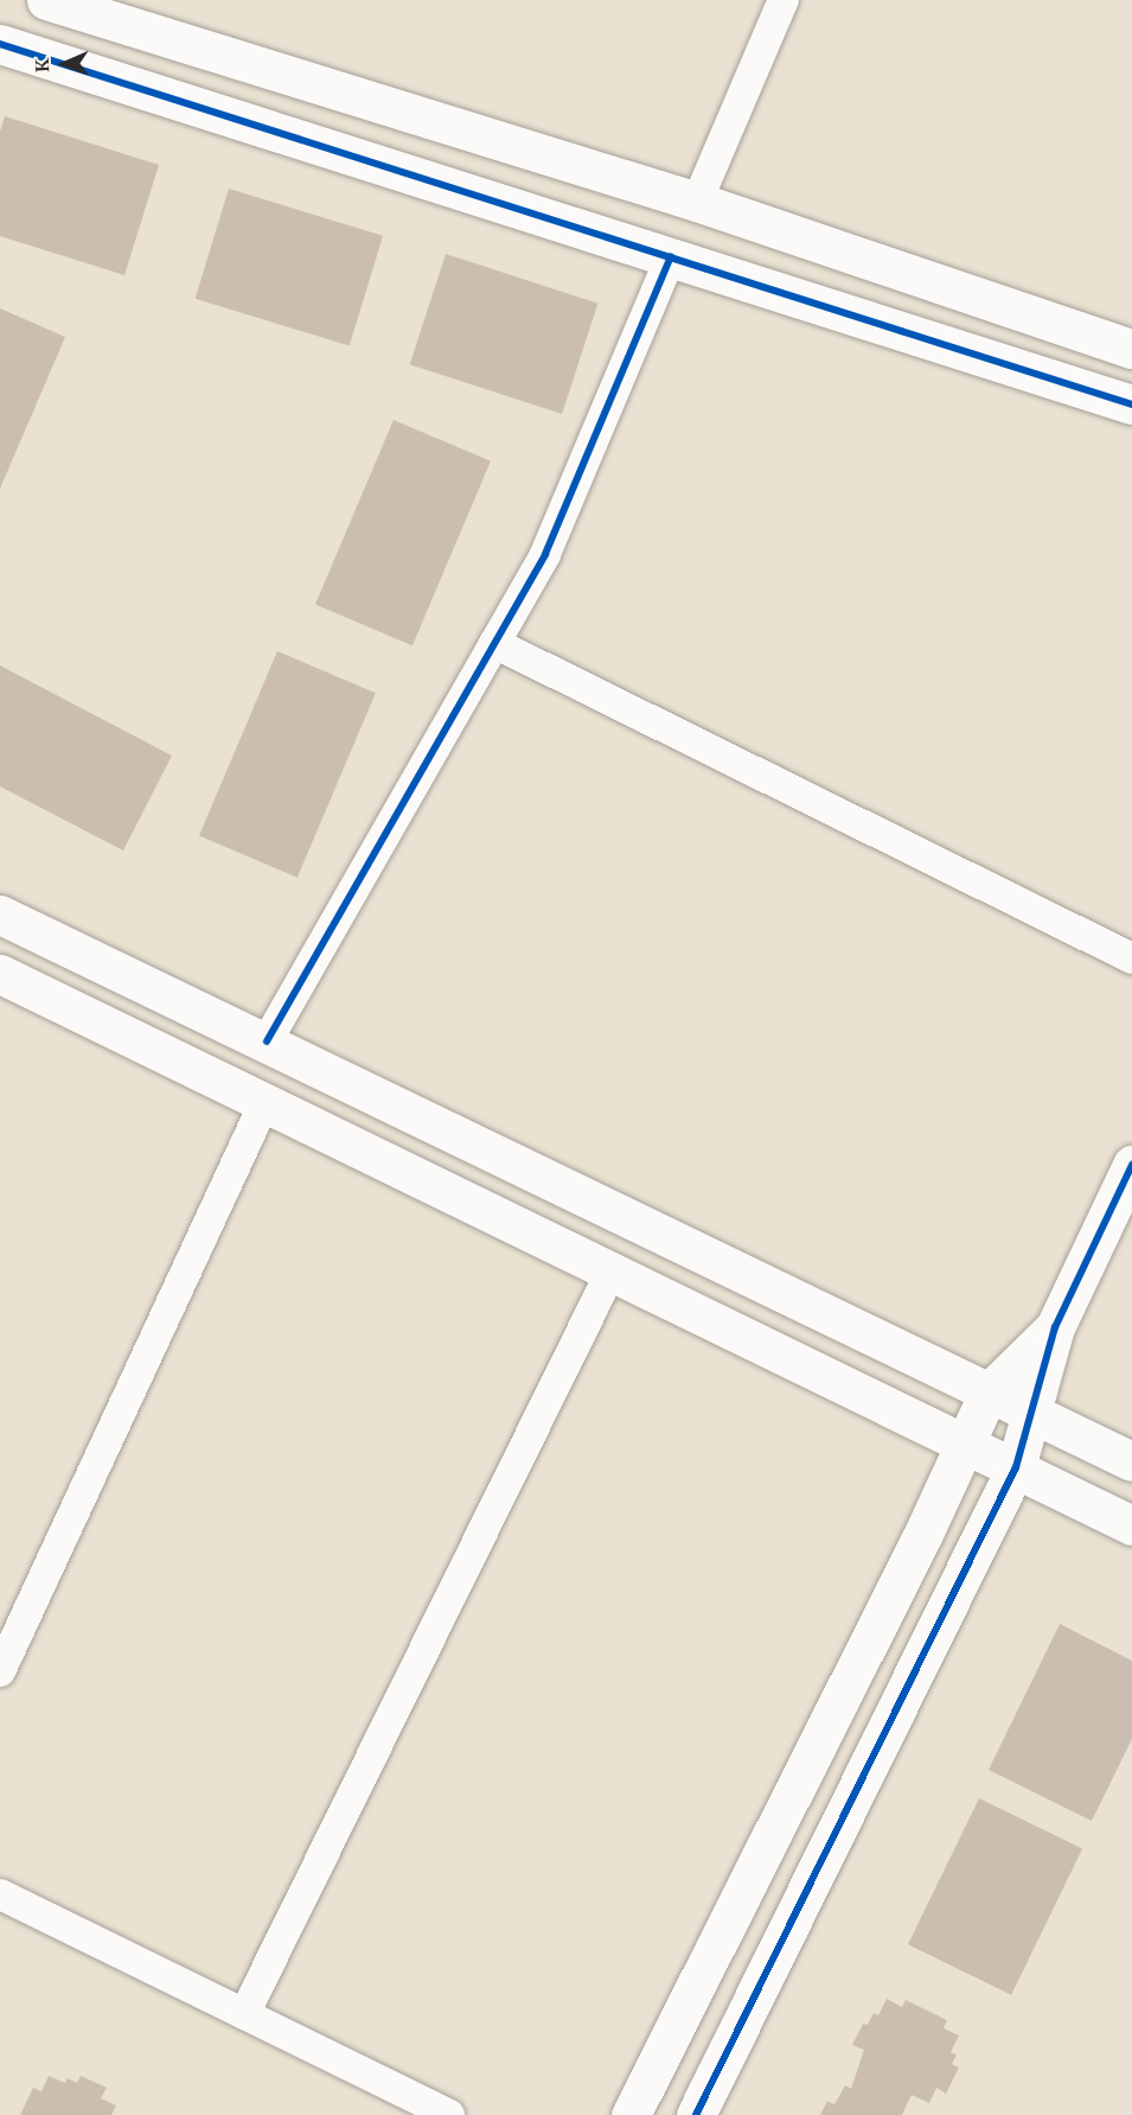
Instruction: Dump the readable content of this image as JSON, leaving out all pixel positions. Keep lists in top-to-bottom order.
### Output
{
  "north": "left"
}
